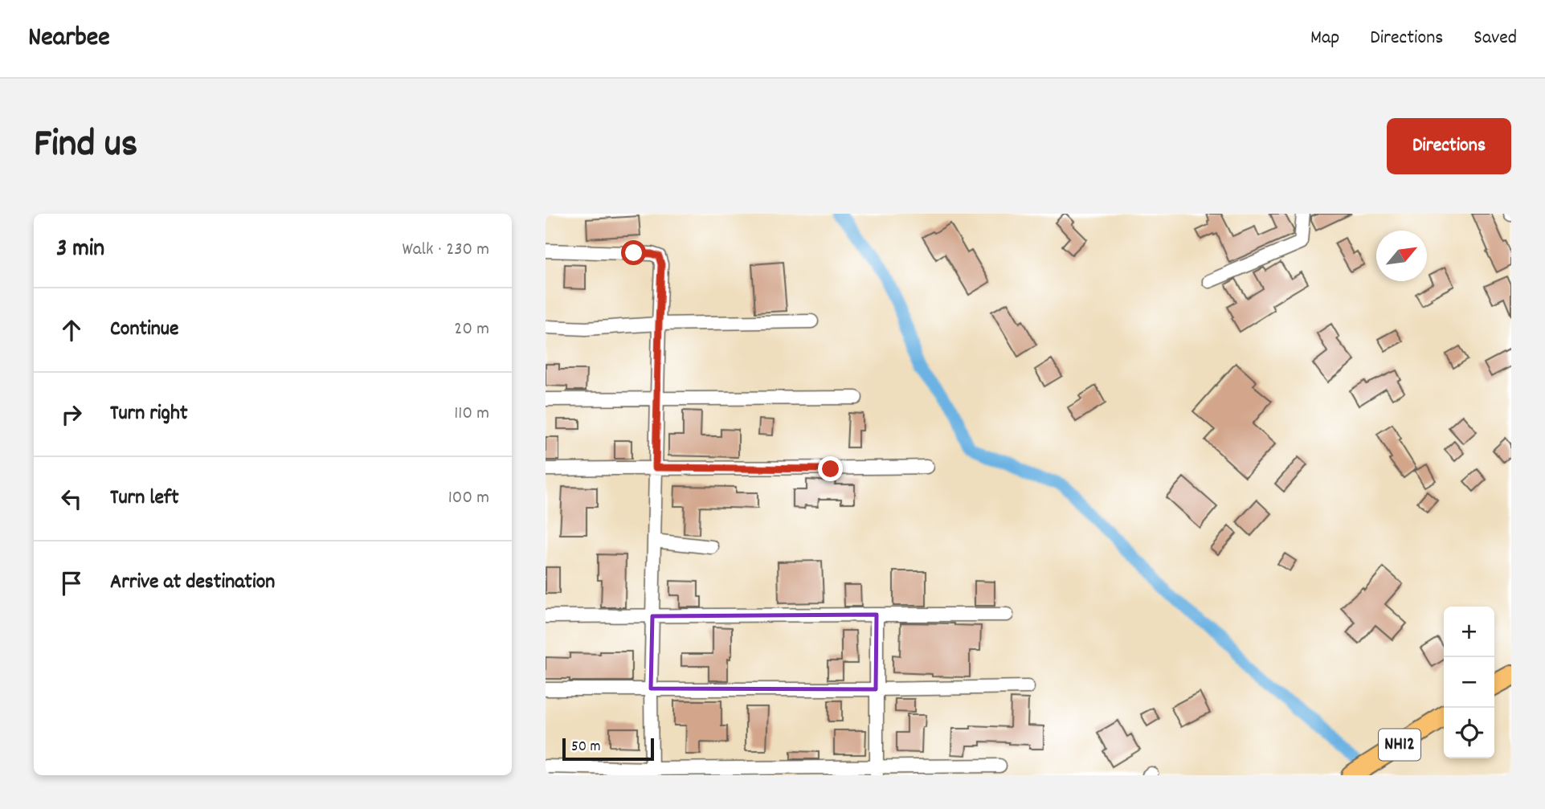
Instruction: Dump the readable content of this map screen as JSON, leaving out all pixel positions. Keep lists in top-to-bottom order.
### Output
{
  "streets": {
    "highway": ["NH12"]
  },
  "scale_bar": "50 m",
  "north": "top right",
  "page": {
    "header": "Nearbee",
    "nav": ["Map", "Directions", "Saved"],
    "title": "Find us",
    "buttons": "Directions",
    "heading": ["3 min", "Walk · 230 m"],
    "list": [
      ["Continue", "20 m"],
      ["Turn right", "110 m"],
      ["Turn left", "100 m"],
      "Arrive at destination"
    ],
    "map_buttons": ["+", "−"],
    "scale": "50 m"
  }
}
